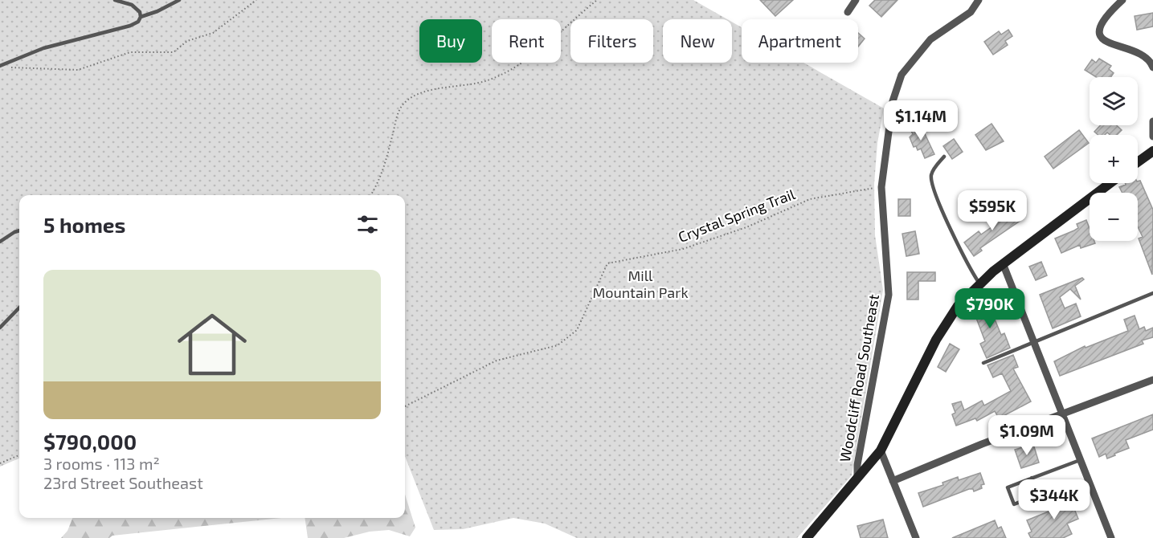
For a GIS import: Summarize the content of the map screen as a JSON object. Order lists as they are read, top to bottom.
{
  "streets": {
    "street": ["Woodcliff Road Southeast"],
    "path": ["Crystal Spring Trail"]
  },
  "crossings": [
    ["Crystal Spring Trail", "Woodcliff Road Southeast"]
  ],
  "parks": ["Mill Mountain Park"],
  "page": {
    "chip": [
      "Buy",
      "Rent",
      "Filters",
      "New",
      "Apartment"
    ],
    "map_buttons": ["+", "−"],
    "price": [
      "$1.14M",
      "$595K",
      "$790K",
      "$1.09M",
      "$344K"
    ],
    "heading": "5 homes",
    "list": [
      {
        "name": "$790,000",
        "note": "3 rooms · 113 m² · 23rd Street Southeast"
      }
    ]
  }
}
